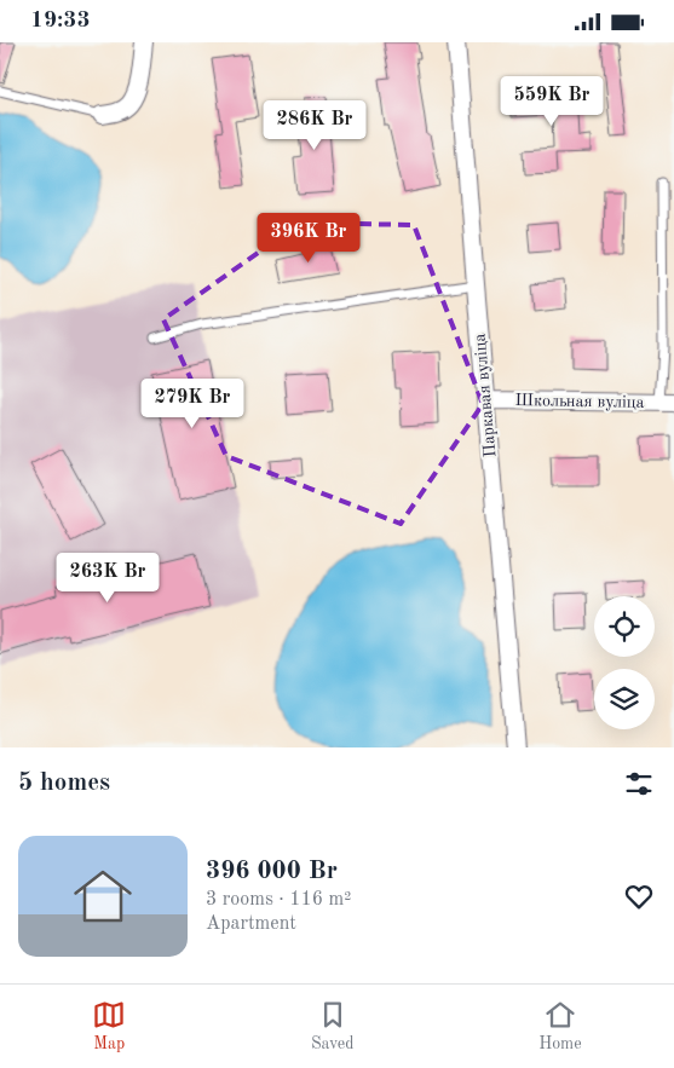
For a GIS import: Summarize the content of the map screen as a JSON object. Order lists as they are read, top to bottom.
{
  "streets": {
    "street": ["Паркавая вуліца", "Школьная вуліца"]
  },
  "crossings": [
    ["Паркавая вуліца", "Школьная вуліца"]
  ],
  "page": {
    "status": "19:33",
    "price": [
      "559K Br",
      "286K Br",
      "396K Br",
      "279K Br",
      "263K Br"
    ],
    "heading": "5 homes",
    "list": [
      {
        "name": "396 000 Br",
        "note": "3 rooms · 116 m² · Apartment"
      }
    ],
    "tabs": ["Map", "Saved", "Home"]
  }
}
